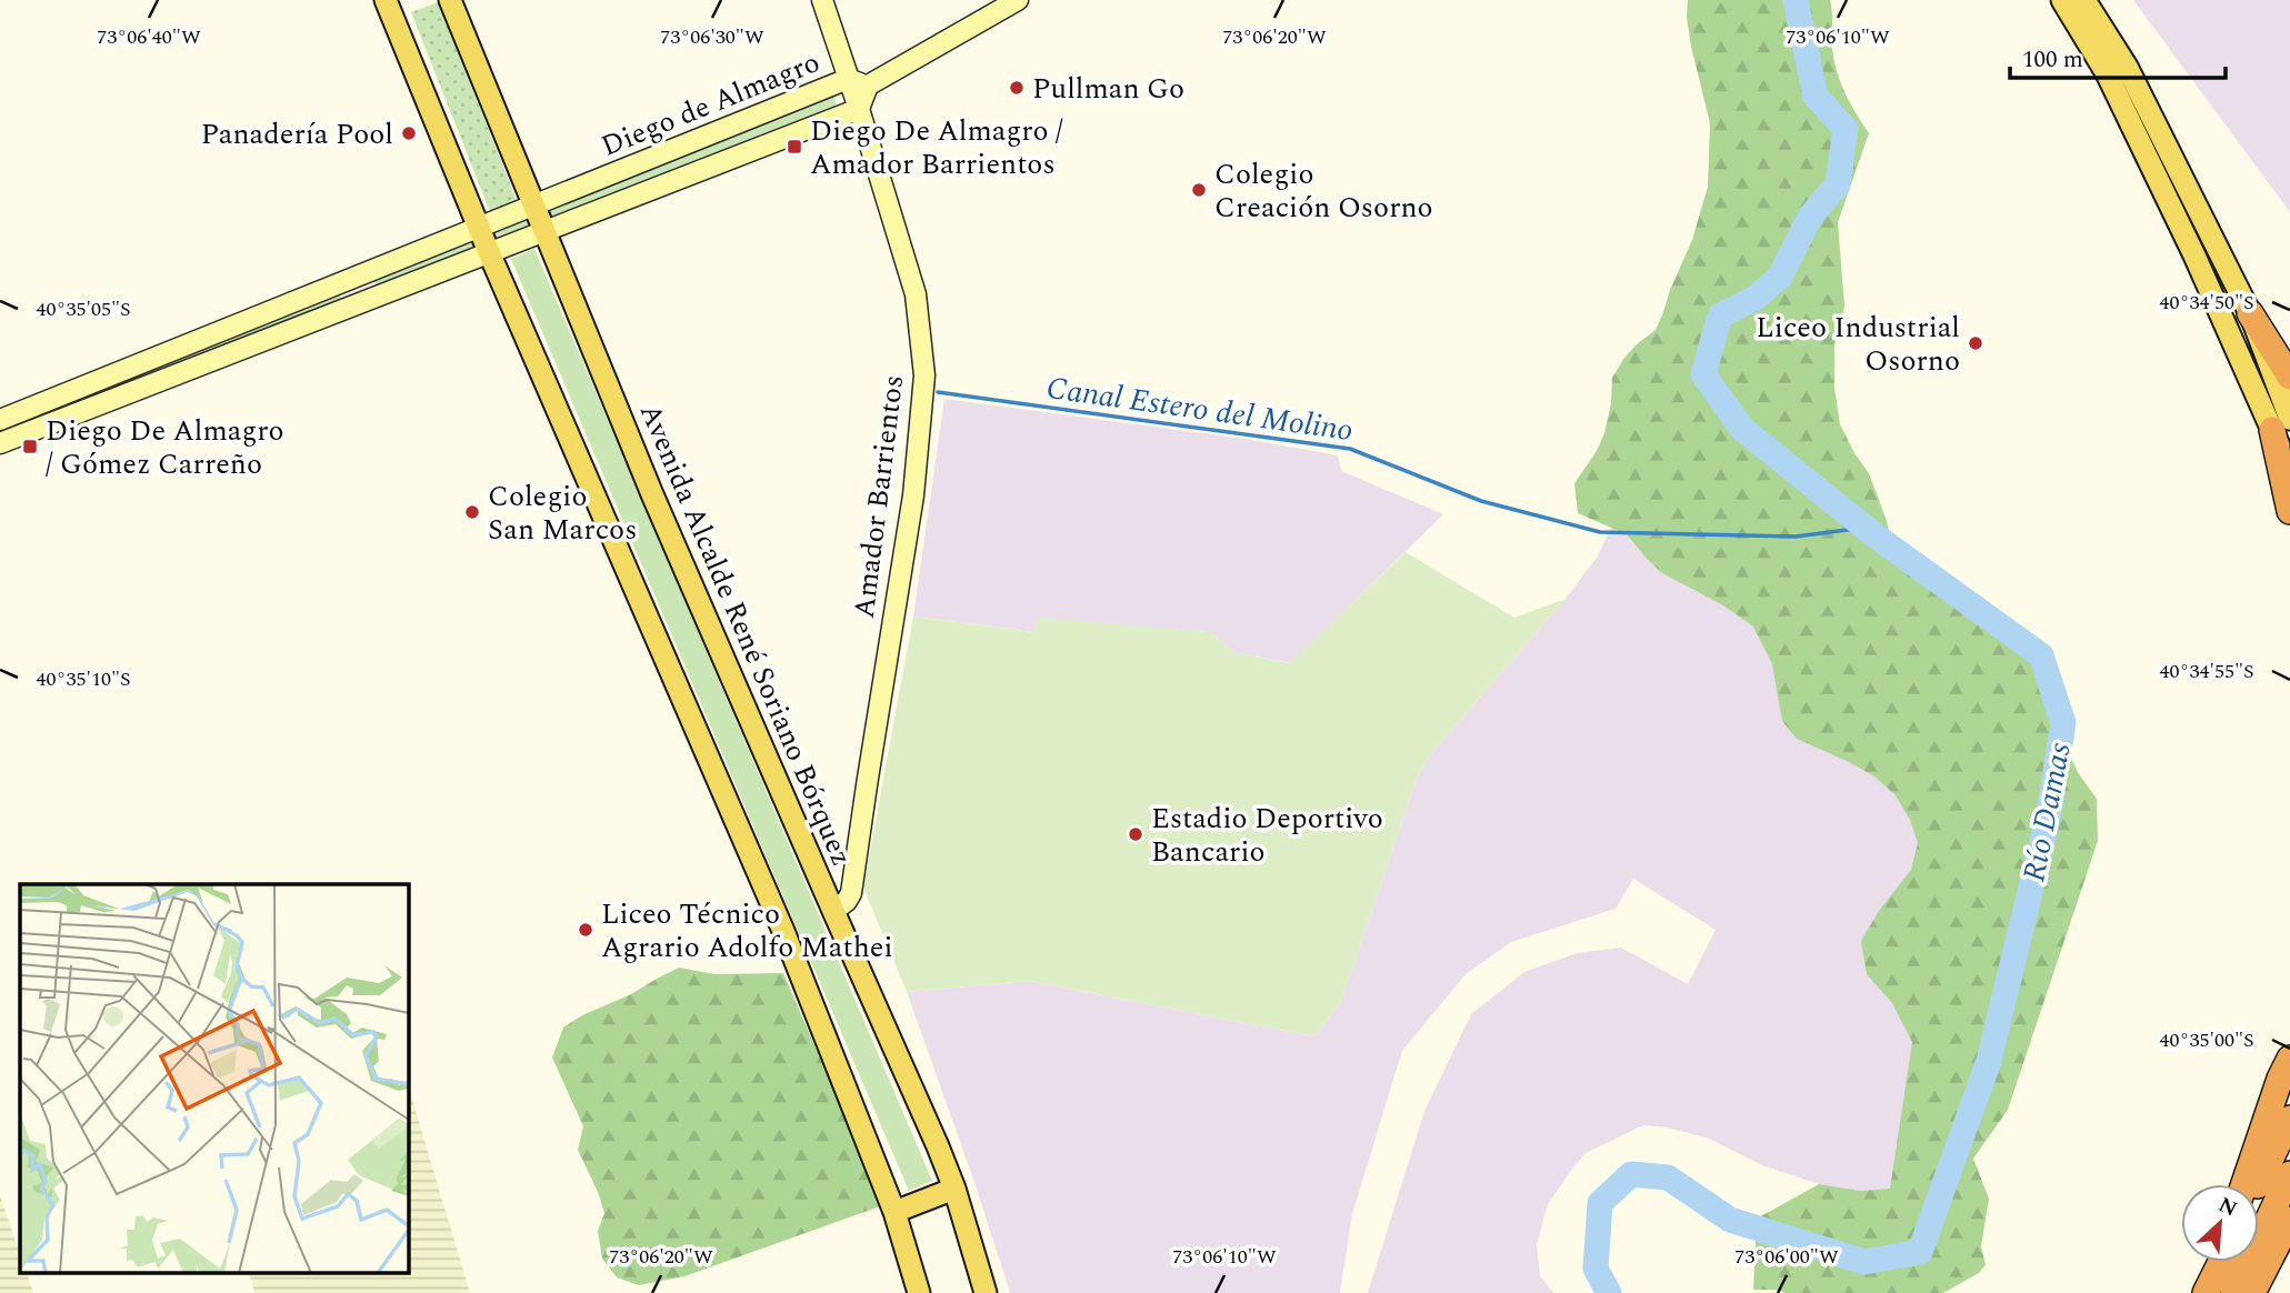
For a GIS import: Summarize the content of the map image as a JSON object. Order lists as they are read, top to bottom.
{
  "streets": {
    "main road": ["Diego de Almagro", "Amador Barrientos", "Avenida Alcalde René Soriano Bórquez"]
  },
  "crossings": [
    ["Diego de Almagro", "Amador Barrientos"],
    ["Diego de Almagro", "Avenida Alcalde René Soriano Bórquez"],
    ["Amador Barrientos", "Avenida Alcalde René Soriano Bórquez"]
  ],
  "water": ["Canal Estero del Molino", "Río Damas"],
  "places": {
    "other": [
      "Pullman Go",
      "Panadería Pool",
      "Colegio Creación Osorno",
      "Liceo Industrial Osorno",
      "Colegio San Marcos",
      "Estadio Deportivo Bancario",
      "Liceo Técnico Agrario Adolfo Mathei"
    ],
    "transit": ["Diego De Almagro / Amador Barrientos", "Diego De Almagro / Gómez Carreño"]
  },
  "scale_bar": "100 m",
  "north": "top right",
  "coordinates": [
    "73°06'40\"W",
    "73°06'30\"W",
    "73°06'20\"W",
    "73°06'10\"W",
    "40°34'50\"S",
    "40°35'05\"S",
    "40°34'55\"S",
    "40°35'10\"S",
    "40°35'00\"S",
    "73°06'00\"W"
  ]
}
